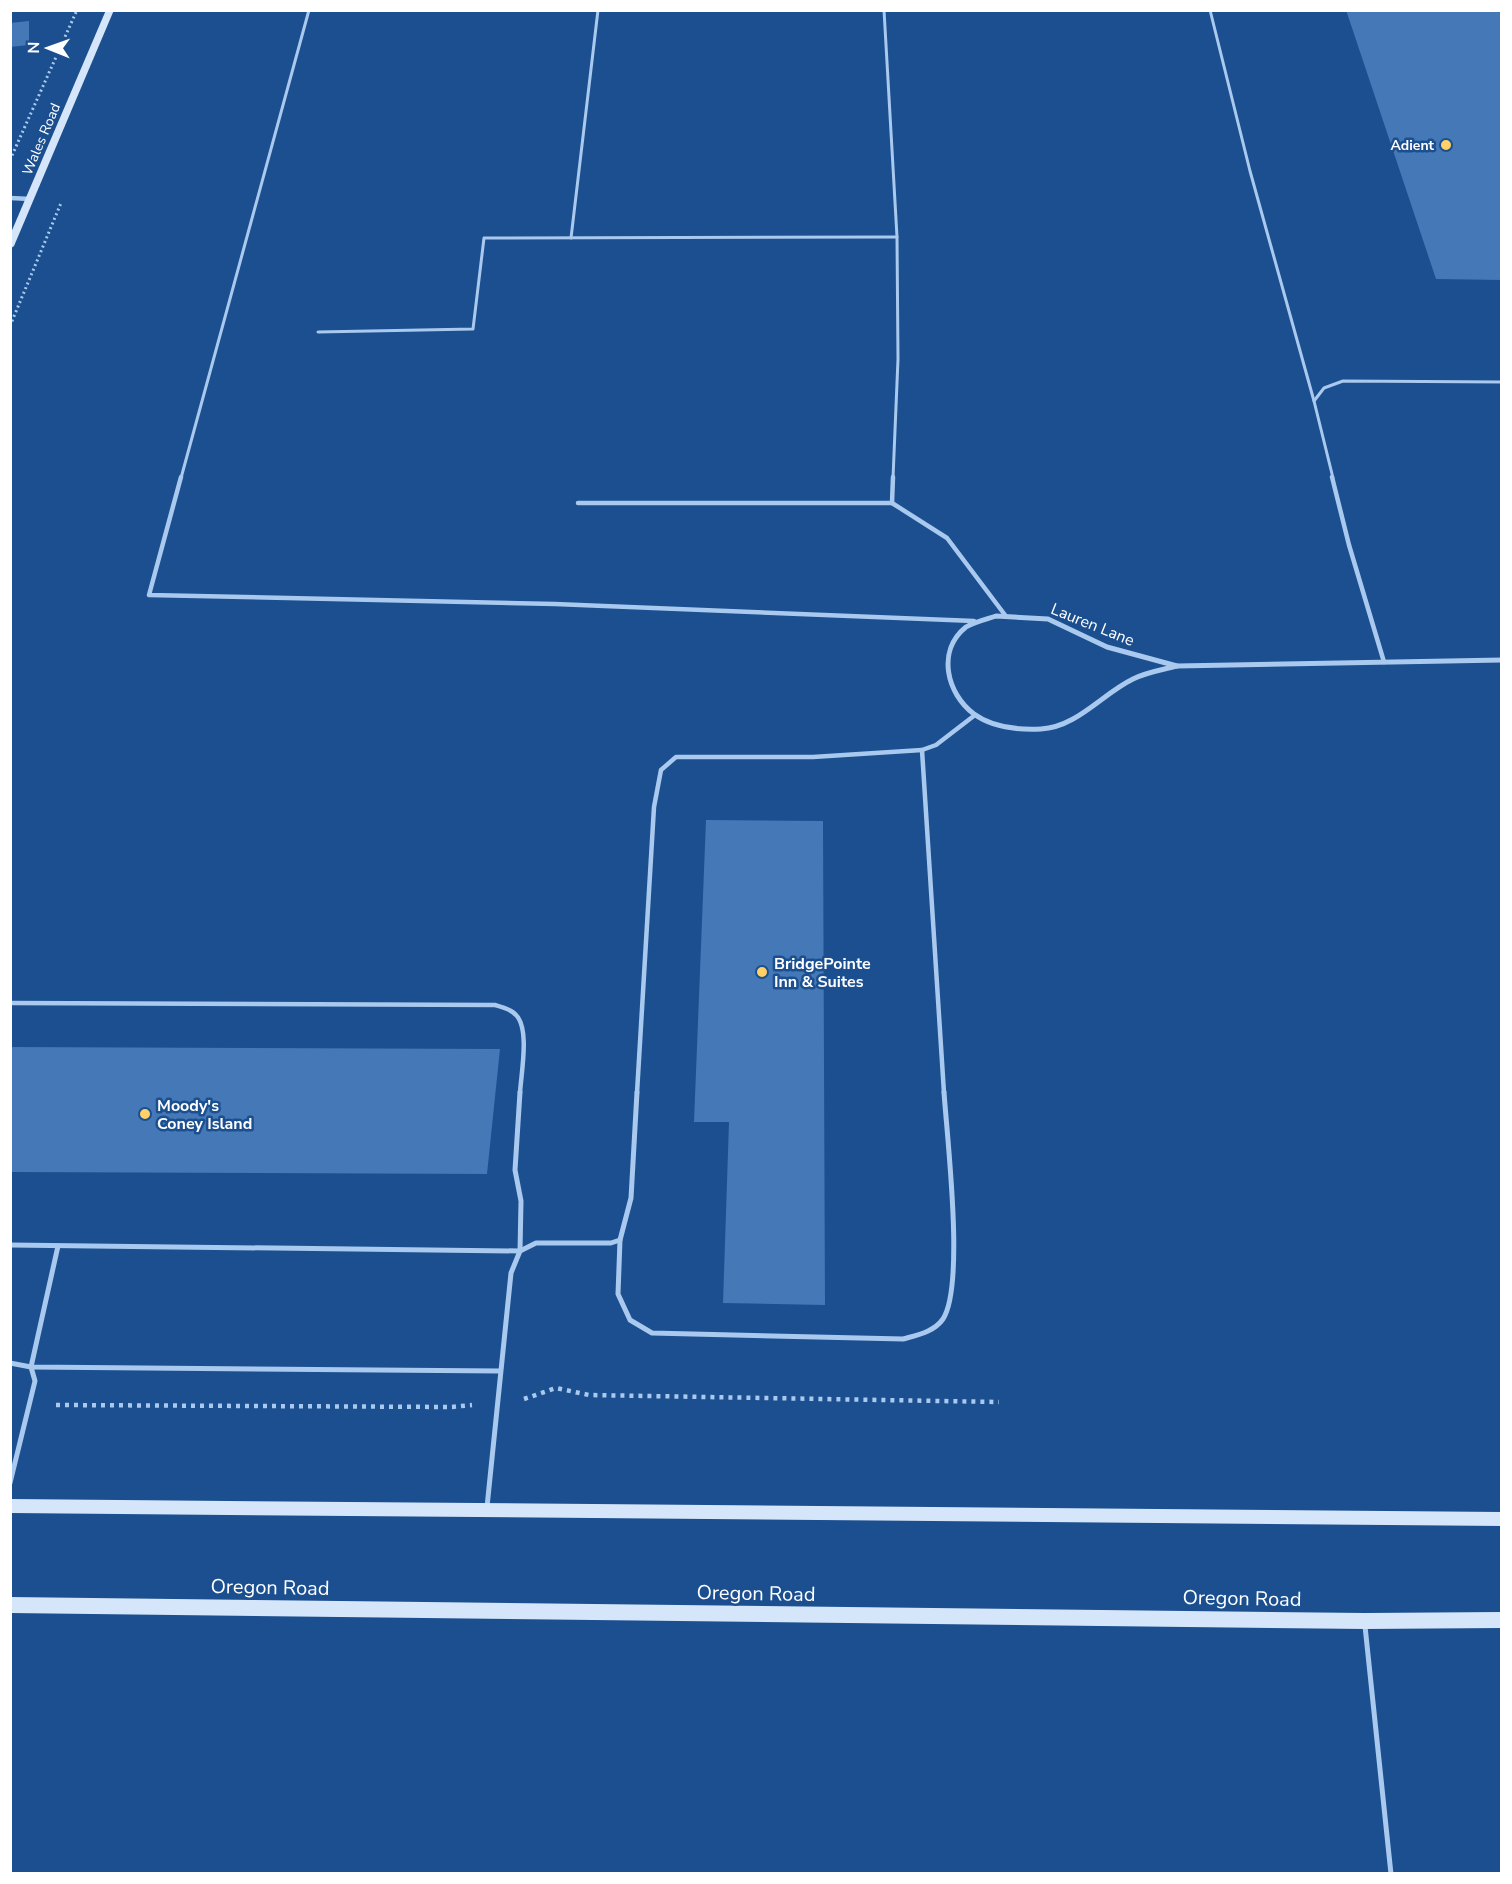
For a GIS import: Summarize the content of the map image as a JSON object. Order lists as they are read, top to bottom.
{
  "streets": {
    "main road": ["Wales Road", "Oregon Road"],
    "street": ["Lauren Lane"]
  },
  "places": ["Adient", "BridgePointe Inn & Suites", "Moody's Coney Island"],
  "north": "left"
}
